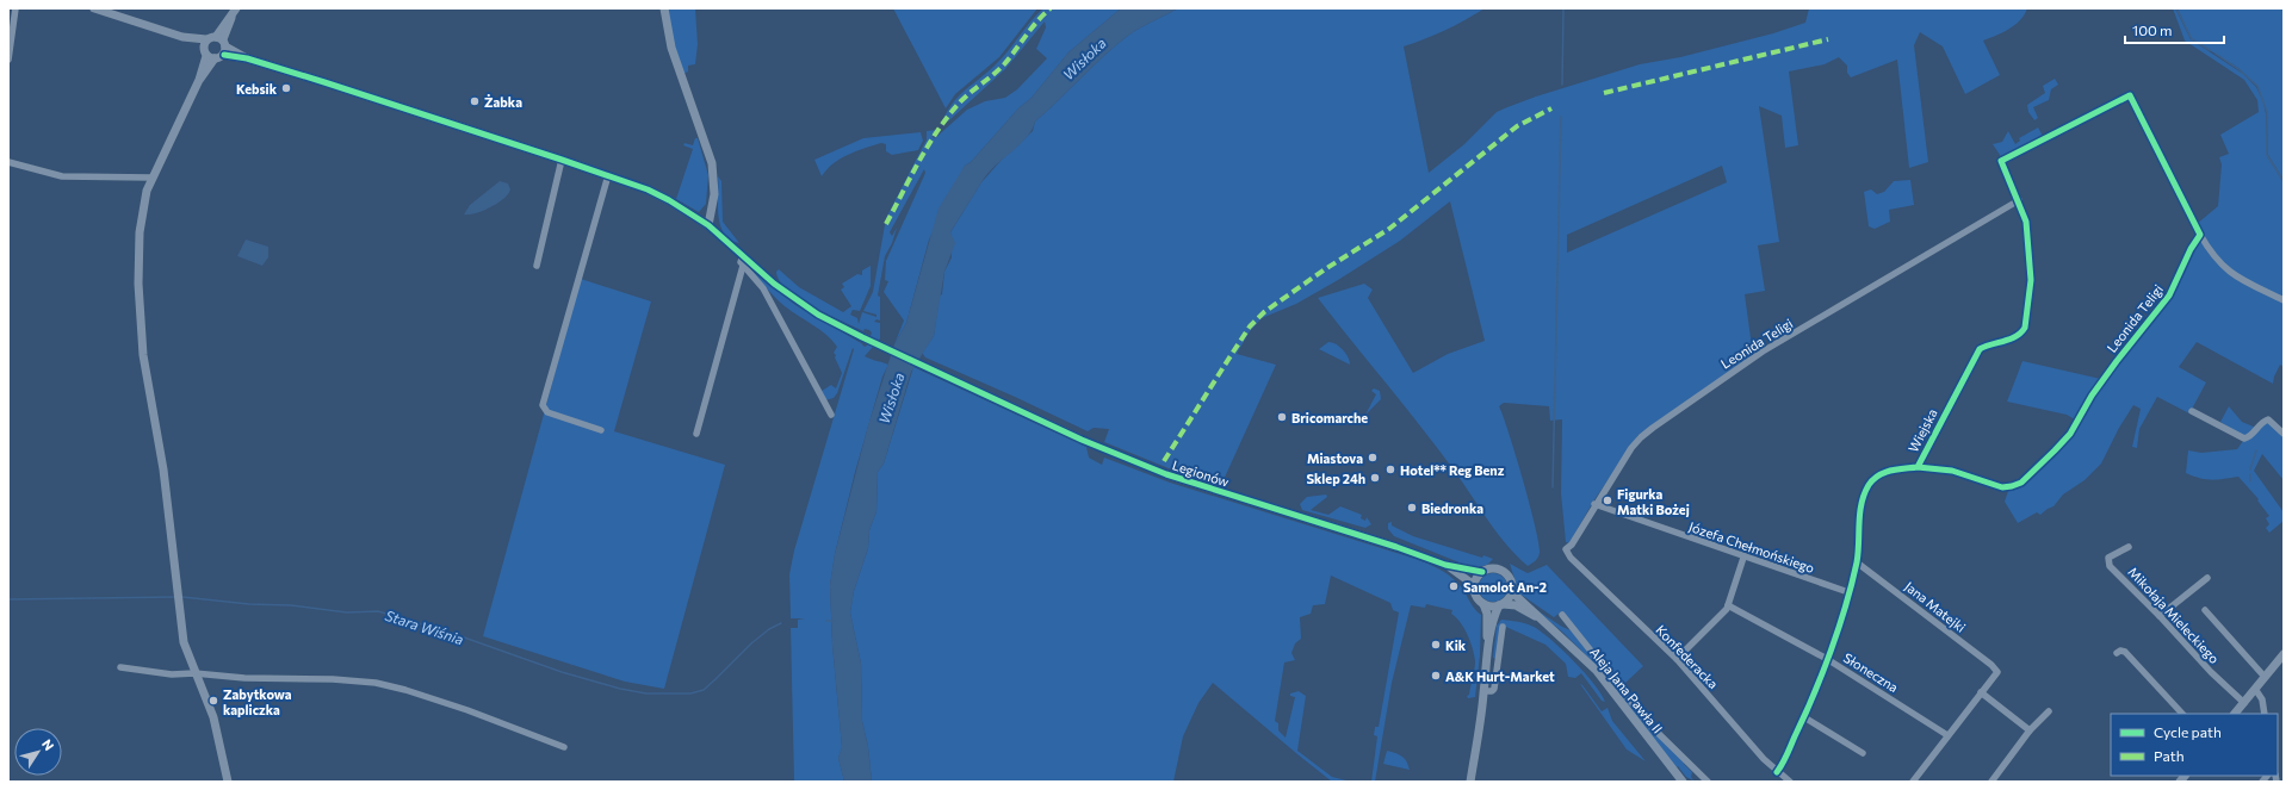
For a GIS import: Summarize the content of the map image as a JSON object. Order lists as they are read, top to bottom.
{
  "streets": {
    "street": [
      "Leonida Teligi",
      "Wiejska",
      "Legionów",
      "Józefa Chełmońskiego",
      "Jana Matejki",
      "Mikołaja Mieleckiego",
      "Konfederacka",
      "Słoneczna",
      "Aleja Jana Pawła II"
    ]
  },
  "crossings": [
    ["Leonida Teligi", "Wiejska"],
    ["Leonida Teligi", "Józefa Chełmońskiego"],
    ["Leonida Teligi", "Konfederacka"],
    ["Wiejska", "Józefa Chełmońskiego"],
    ["Wiejska", "Jana Matejki"],
    ["Wiejska", "Konfederacka"],
    ["Wiejska", "Słoneczna"],
    ["Legionów", "Aleja Jana Pawła II"]
  ],
  "water": ["Wisłoka", "Stara Wiśnia"],
  "places": [
    "Kebsik",
    "Żabka",
    "Bricomarche",
    "Miastova",
    "Hotel** Reg Benz",
    "Sklep 24h",
    "Figurka Matki Bożej",
    "Biedronka",
    "Samolot An-2",
    "Kik",
    "A&K Hurt-Market",
    "Zabytkowa kapliczka"
  ],
  "legend": ["Cycle path", "Path"],
  "scale_bar": "100 m",
  "north": "top right"
}
